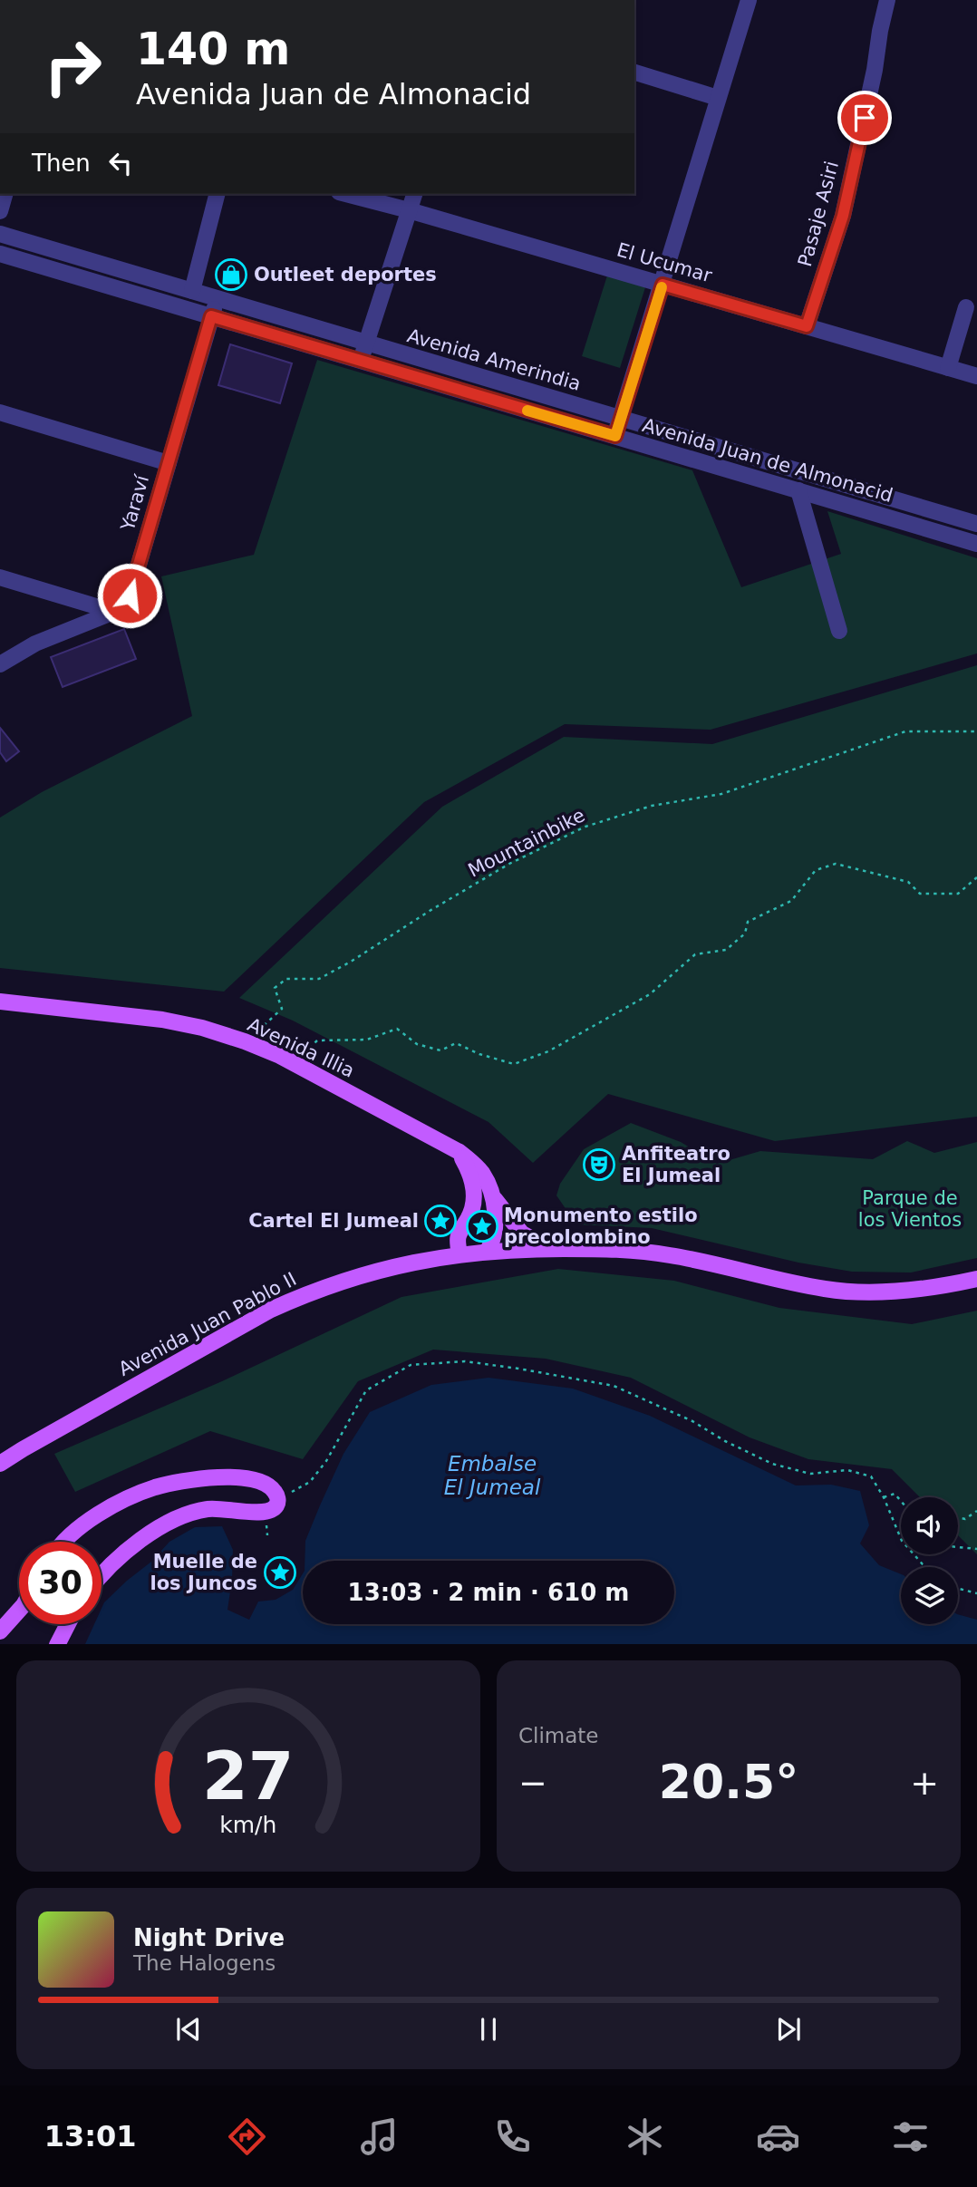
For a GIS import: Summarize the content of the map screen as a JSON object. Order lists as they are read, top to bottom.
{
  "streets": {
    "main road": ["Avenida Illia", "Avenida Juan Pablo II"],
    "street": [
      "Pasaje Asiri",
      "El Ucumar",
      "Avenida Amerindia",
      "Avenida Juan de Almonacid",
      "Yaraví"
    ],
    "path": ["Mountainbike"]
  },
  "crossings": [
    ["Pasaje Asiri", "El Ucumar"],
    ["Avenida Amerindia", "Yaraví"],
    ["Avenida Juan de Almonacid", "Yaraví"],
    ["Avenida Illia", "Avenida Juan Pablo II"]
  ],
  "water": ["Embalse El Jumeal"],
  "parks": ["Parque de los Vientos"],
  "places": {
    "shop": ["Outleet deportes"],
    "theatre": ["Anfiteatro El Jumeal"],
    "place": ["Cartel El Jumeal", "Monumento estilo precolombino", "Muelle de los Juncos"]
  },
  "page": {
    "turn": ["140 m", "Avenida Juan de Almonacid"],
    "then": "Then",
    "limit": "30",
    "trip": "13:03 · 2 min · 610 m",
    "tile": "Climate",
    "heat": ["−", "20.5°", "+"],
    "song": ["Night Drive", "The Halogens"],
    "tabs": "13:01",
    "gauge": ["27", "km/h"]
  }
}
